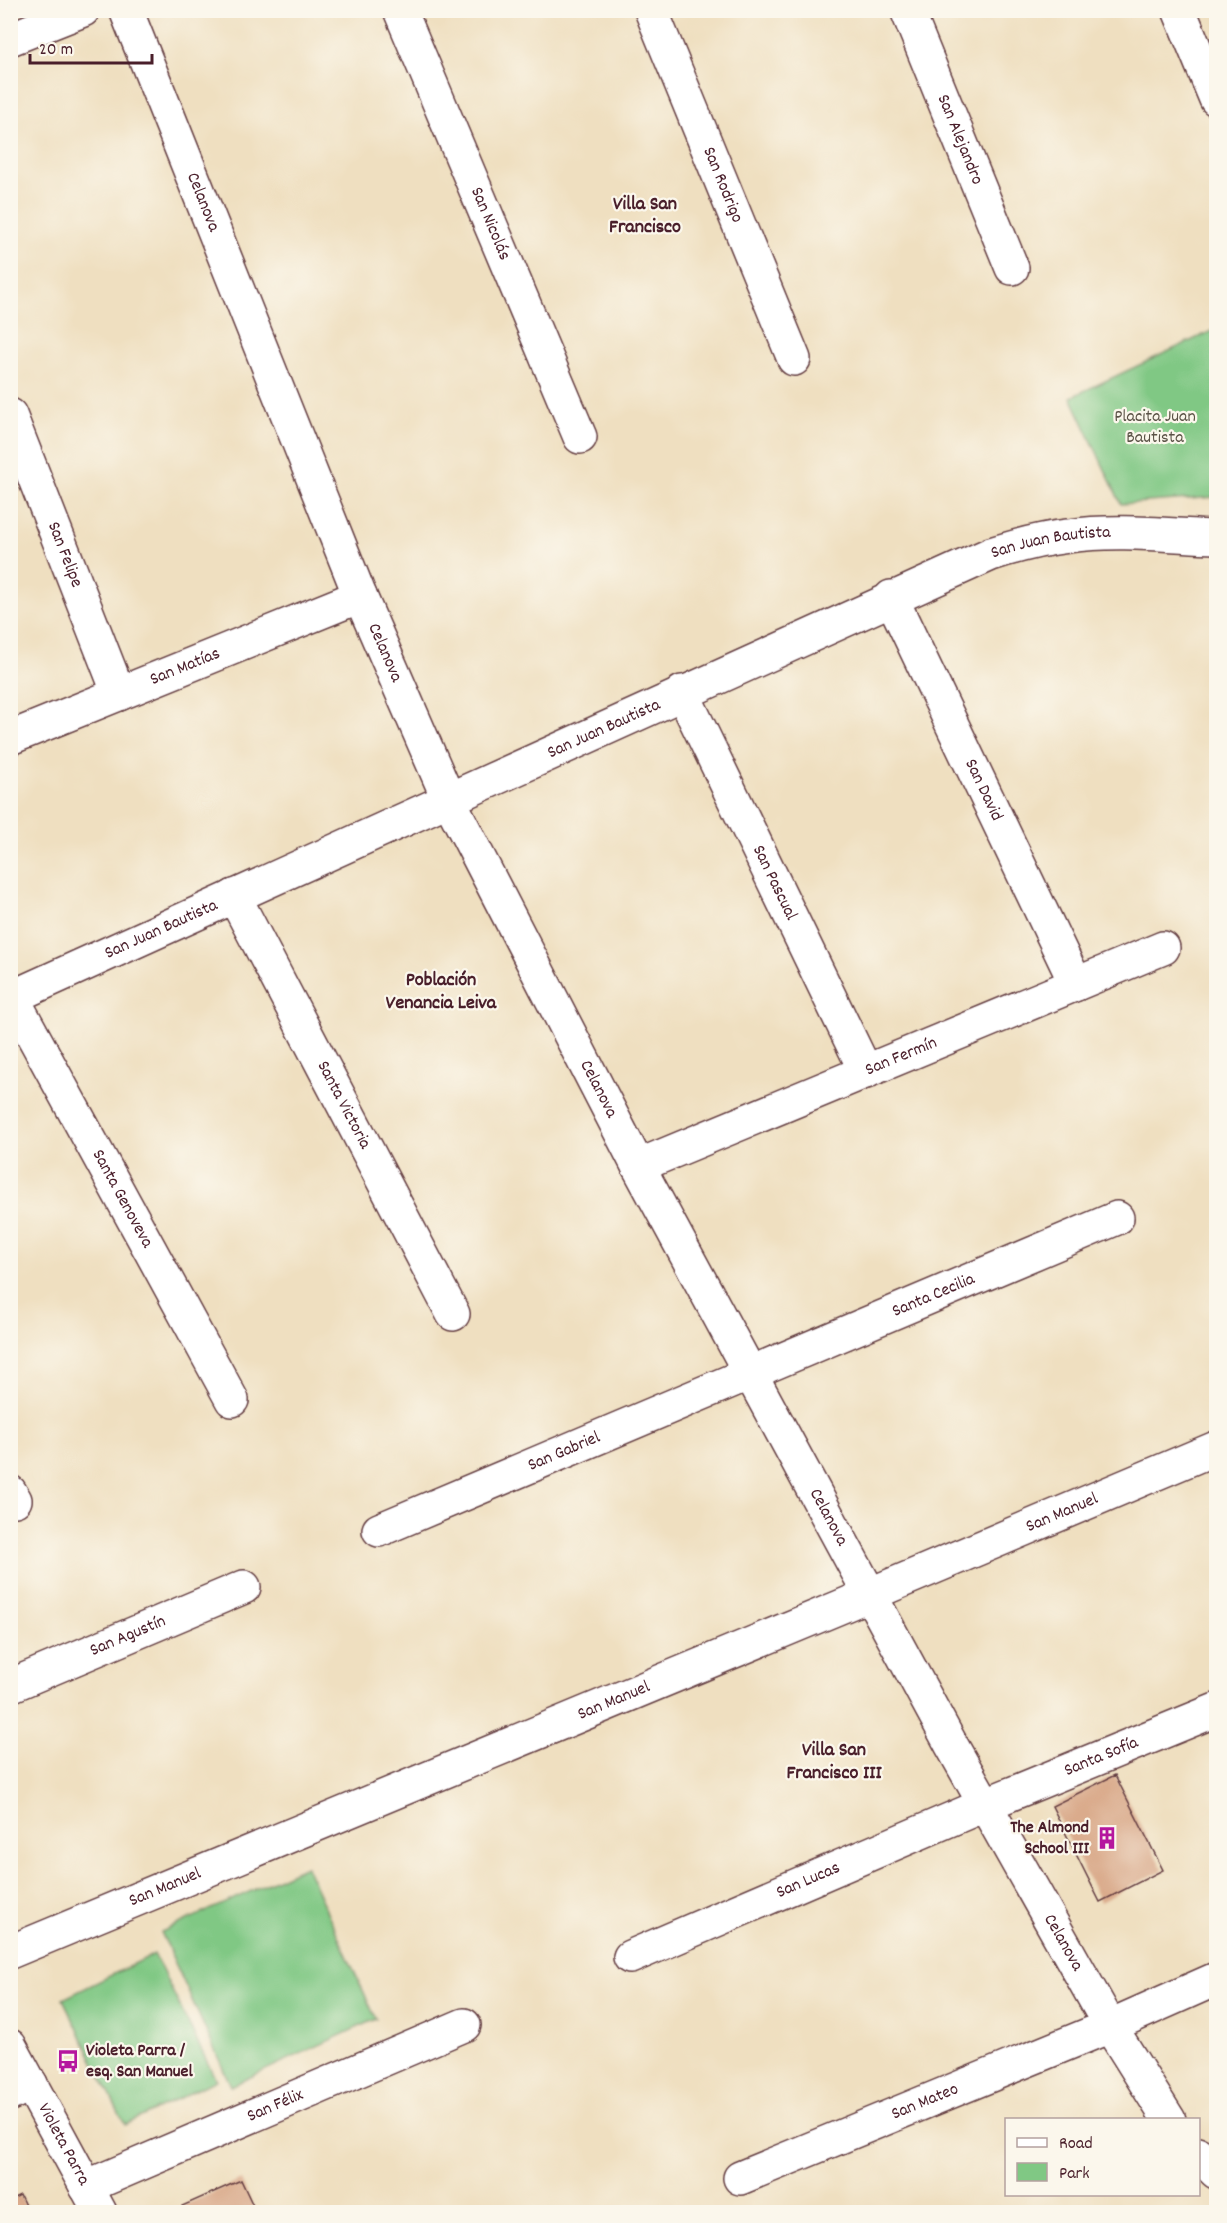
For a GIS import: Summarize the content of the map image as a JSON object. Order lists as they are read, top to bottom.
{
  "streets": {
    "street": [
      "San Alejandro",
      "San Rodrigo",
      "Celanova",
      "San Nicolás",
      "San Juan Bautista",
      "San Felipe",
      "San Matías",
      "San David",
      "San Pascual",
      "San Fermín",
      "Santa Victoria",
      "Santa Genoveva",
      "Santa Cecilia",
      "San Gabriel",
      "San Manuel",
      "San Agustín",
      "Santa Sofía",
      "San Lucas",
      "San Mateo",
      "San Félix",
      "Violeta Parra"
    ]
  },
  "crossings": [
    ["Celanova", "San Juan Bautista"],
    ["Celanova", "San Matías"],
    ["Celanova", "San Fermín"],
    ["Celanova", "Santa Cecilia"],
    ["Celanova", "San Gabriel"],
    ["Celanova", "San Manuel"],
    ["Celanova", "Santa Sofía"],
    ["Celanova", "San Lucas"],
    ["Celanova", "San Mateo"],
    ["San Juan Bautista", "San David"],
    ["San Juan Bautista", "San Pascual"],
    ["San Juan Bautista", "Santa Victoria"],
    ["San Juan Bautista", "Santa Genoveva"],
    ["San Felipe", "San Matías"],
    ["San David", "San Fermín"],
    ["San Pascual", "San Fermín"],
    ["Santa Cecilia", "San Gabriel"],
    ["Santa Sofía", "San Lucas"],
    ["San Félix", "Violeta Parra"]
  ],
  "districts": ["Villa San Francisco", "Población Venancia Leiva", "Villa San Francisco III"],
  "parks": ["Placita Juan Bautista"],
  "places": {
    "building": ["The Almond School III"],
    "bus stop": ["Violeta Parra / esq. San Manuel"]
  },
  "legend": ["Road", "Park"],
  "scale_bar": "20 m"
}
